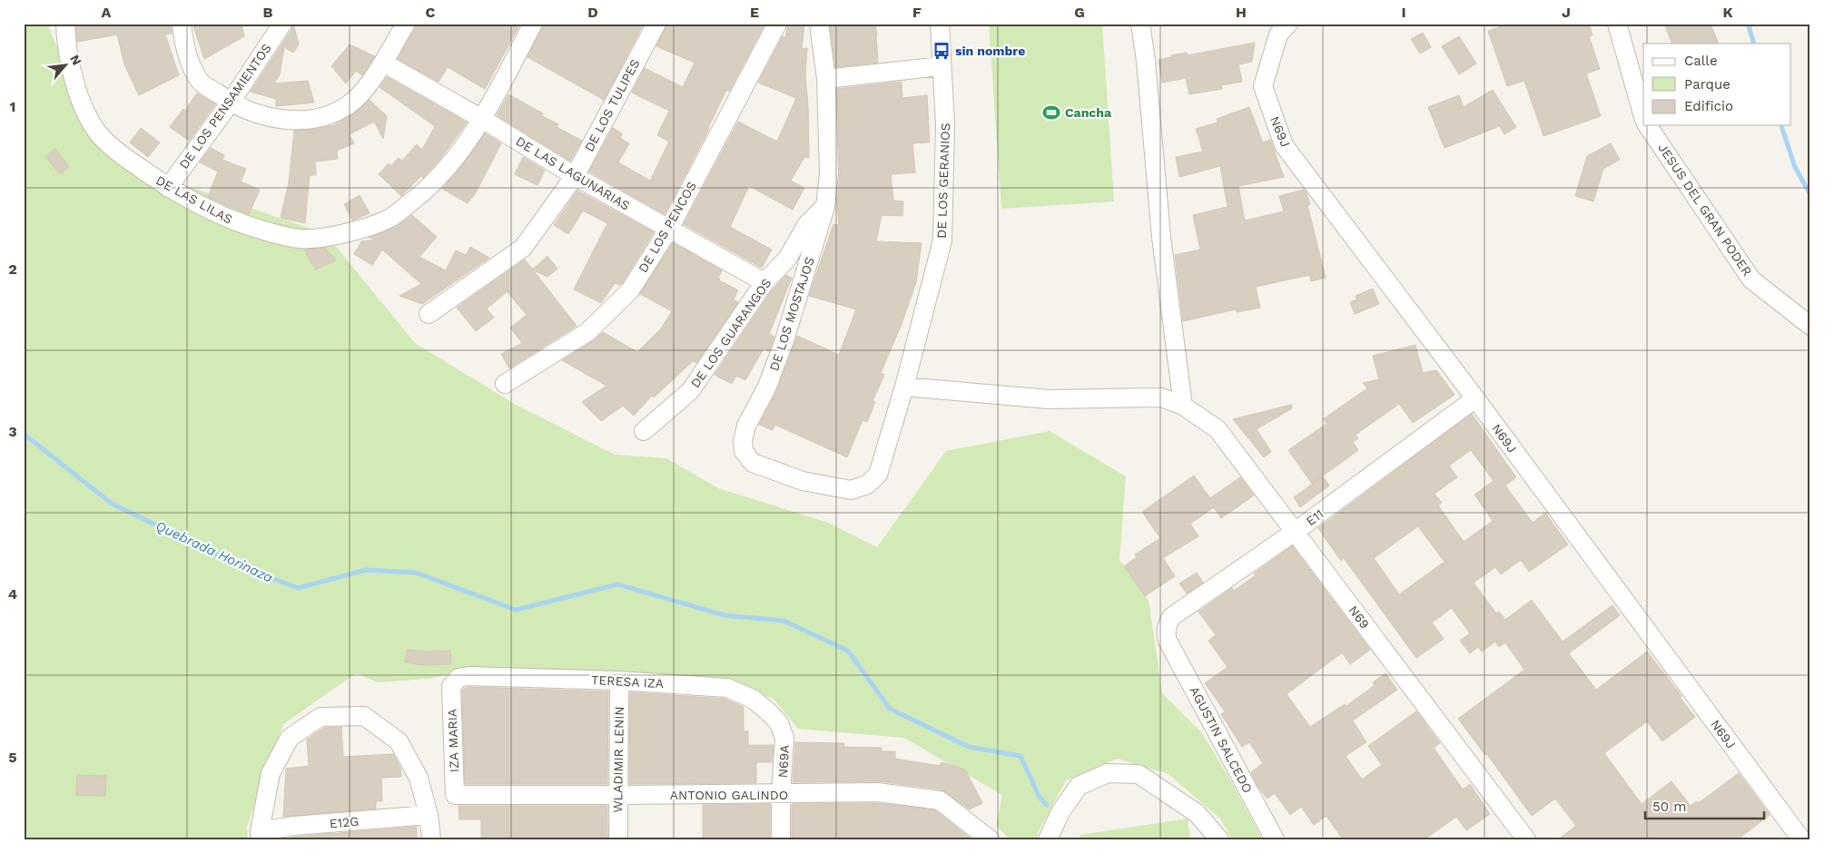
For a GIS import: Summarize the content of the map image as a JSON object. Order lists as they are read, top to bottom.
{
  "streets": {
    "street": [
      "DE LOS TULIPES",
      "DE LOS PENSAMIENTOS",
      "N69J",
      "DE LAS LAGUNARIAS",
      "DE LOS GERANIOS",
      "DE LAS LILAS",
      "JESUS DEL GRAN PODER",
      "DE LOS PENCOS",
      "DE LOS MOSTAJOS",
      "DE LOS GUARANGOS",
      "E11",
      "N69",
      "TERESA IZA",
      "AGUSTIN SALCEDO",
      "IZA MARIA",
      "WLADIMIR LENIN",
      "N69A",
      "ANTONIO GALINDO",
      "E12G"
    ]
  },
  "crossings": [
    ["DE LOS TULIPES", "DE LAS LAGUNARIAS"],
    ["DE LOS PENSAMIENTOS", "DE LAS LILAS"],
    ["N69J", "E11"],
    ["DE LAS LAGUNARIAS", "DE LAS LILAS"],
    ["DE LAS LAGUNARIAS", "DE LOS PENCOS"],
    ["DE LAS LAGUNARIAS", "DE LOS GUARANGOS"],
    ["DE LOS GERANIOS", "DE LOS MOSTAJOS"],
    ["DE LOS MOSTAJOS", "DE LOS GUARANGOS"],
    ["E11", "N69"],
    ["E11", "AGUSTIN SALCEDO"],
    ["TERESA IZA", "IZA MARIA"],
    ["TERESA IZA", "WLADIMIR LENIN"],
    ["TERESA IZA", "N69A"],
    ["IZA MARIA", "ANTONIO GALINDO"],
    ["WLADIMIR LENIN", "ANTONIO GALINDO"],
    ["N69A", "ANTONIO GALINDO"]
  ],
  "water": ["Quebrada Horinaza"],
  "places": {
    "bus stop": ["sin nombre"],
    "sports": ["Cancha"]
  },
  "legend": ["Calle", "Parque", "Edificio"],
  "scale_bar": "50 m",
  "north": "top right",
  "grid": {
    "columns": [
      "A",
      "B",
      "C",
      "D",
      "E",
      "F",
      "G",
      "H",
      "I",
      "J",
      "K"
    ],
    "rows": [
      "1",
      "2",
      "3",
      "4",
      "5"
    ]
  }
}
